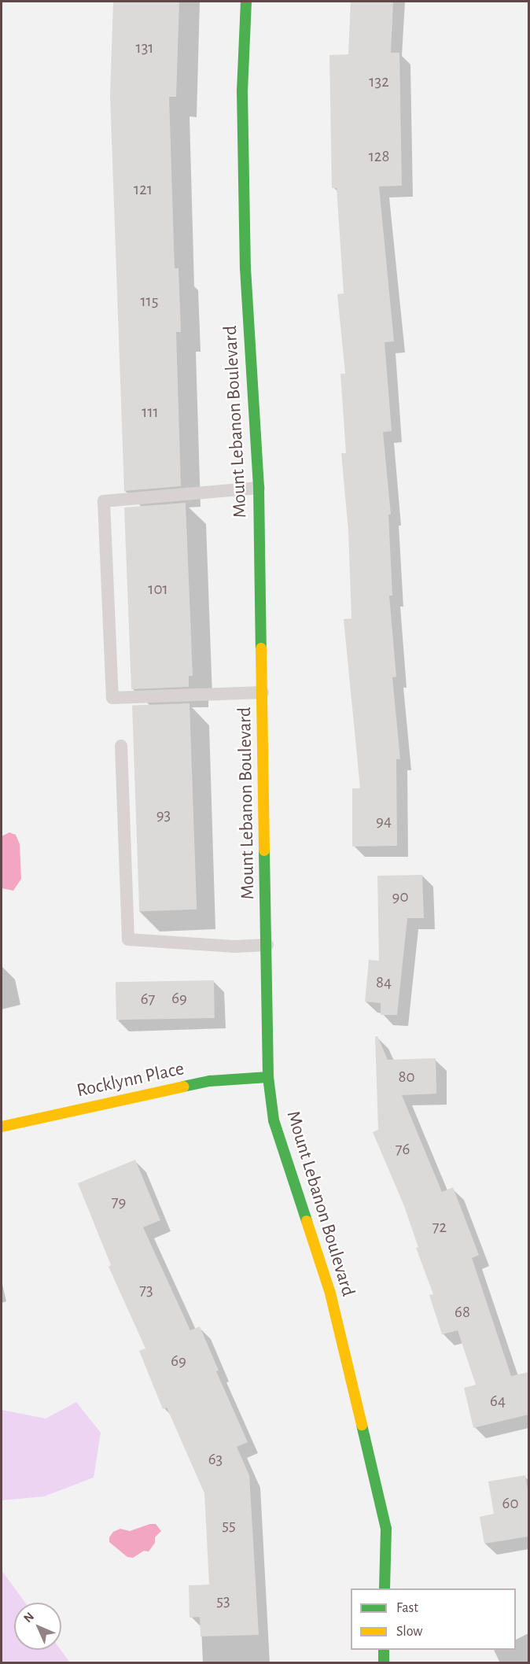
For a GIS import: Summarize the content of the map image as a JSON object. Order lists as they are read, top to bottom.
{
  "streets": {
    "street": ["Mount Lebanon Boulevard", "Rocklynn Place"]
  },
  "crossings": [
    ["Mount Lebanon Boulevard", "Rocklynn Place"]
  ],
  "house_numbers": [
    "131",
    "132",
    "128",
    "121",
    "115",
    "111",
    "101",
    "93",
    "94",
    "90",
    "84",
    "69",
    "67",
    "80",
    "76",
    "79",
    "72",
    "73",
    "68",
    "69",
    "64",
    "63",
    "60",
    "55",
    "53"
  ],
  "legend": ["Fast", "Slow"],
  "north": "top left"
}
